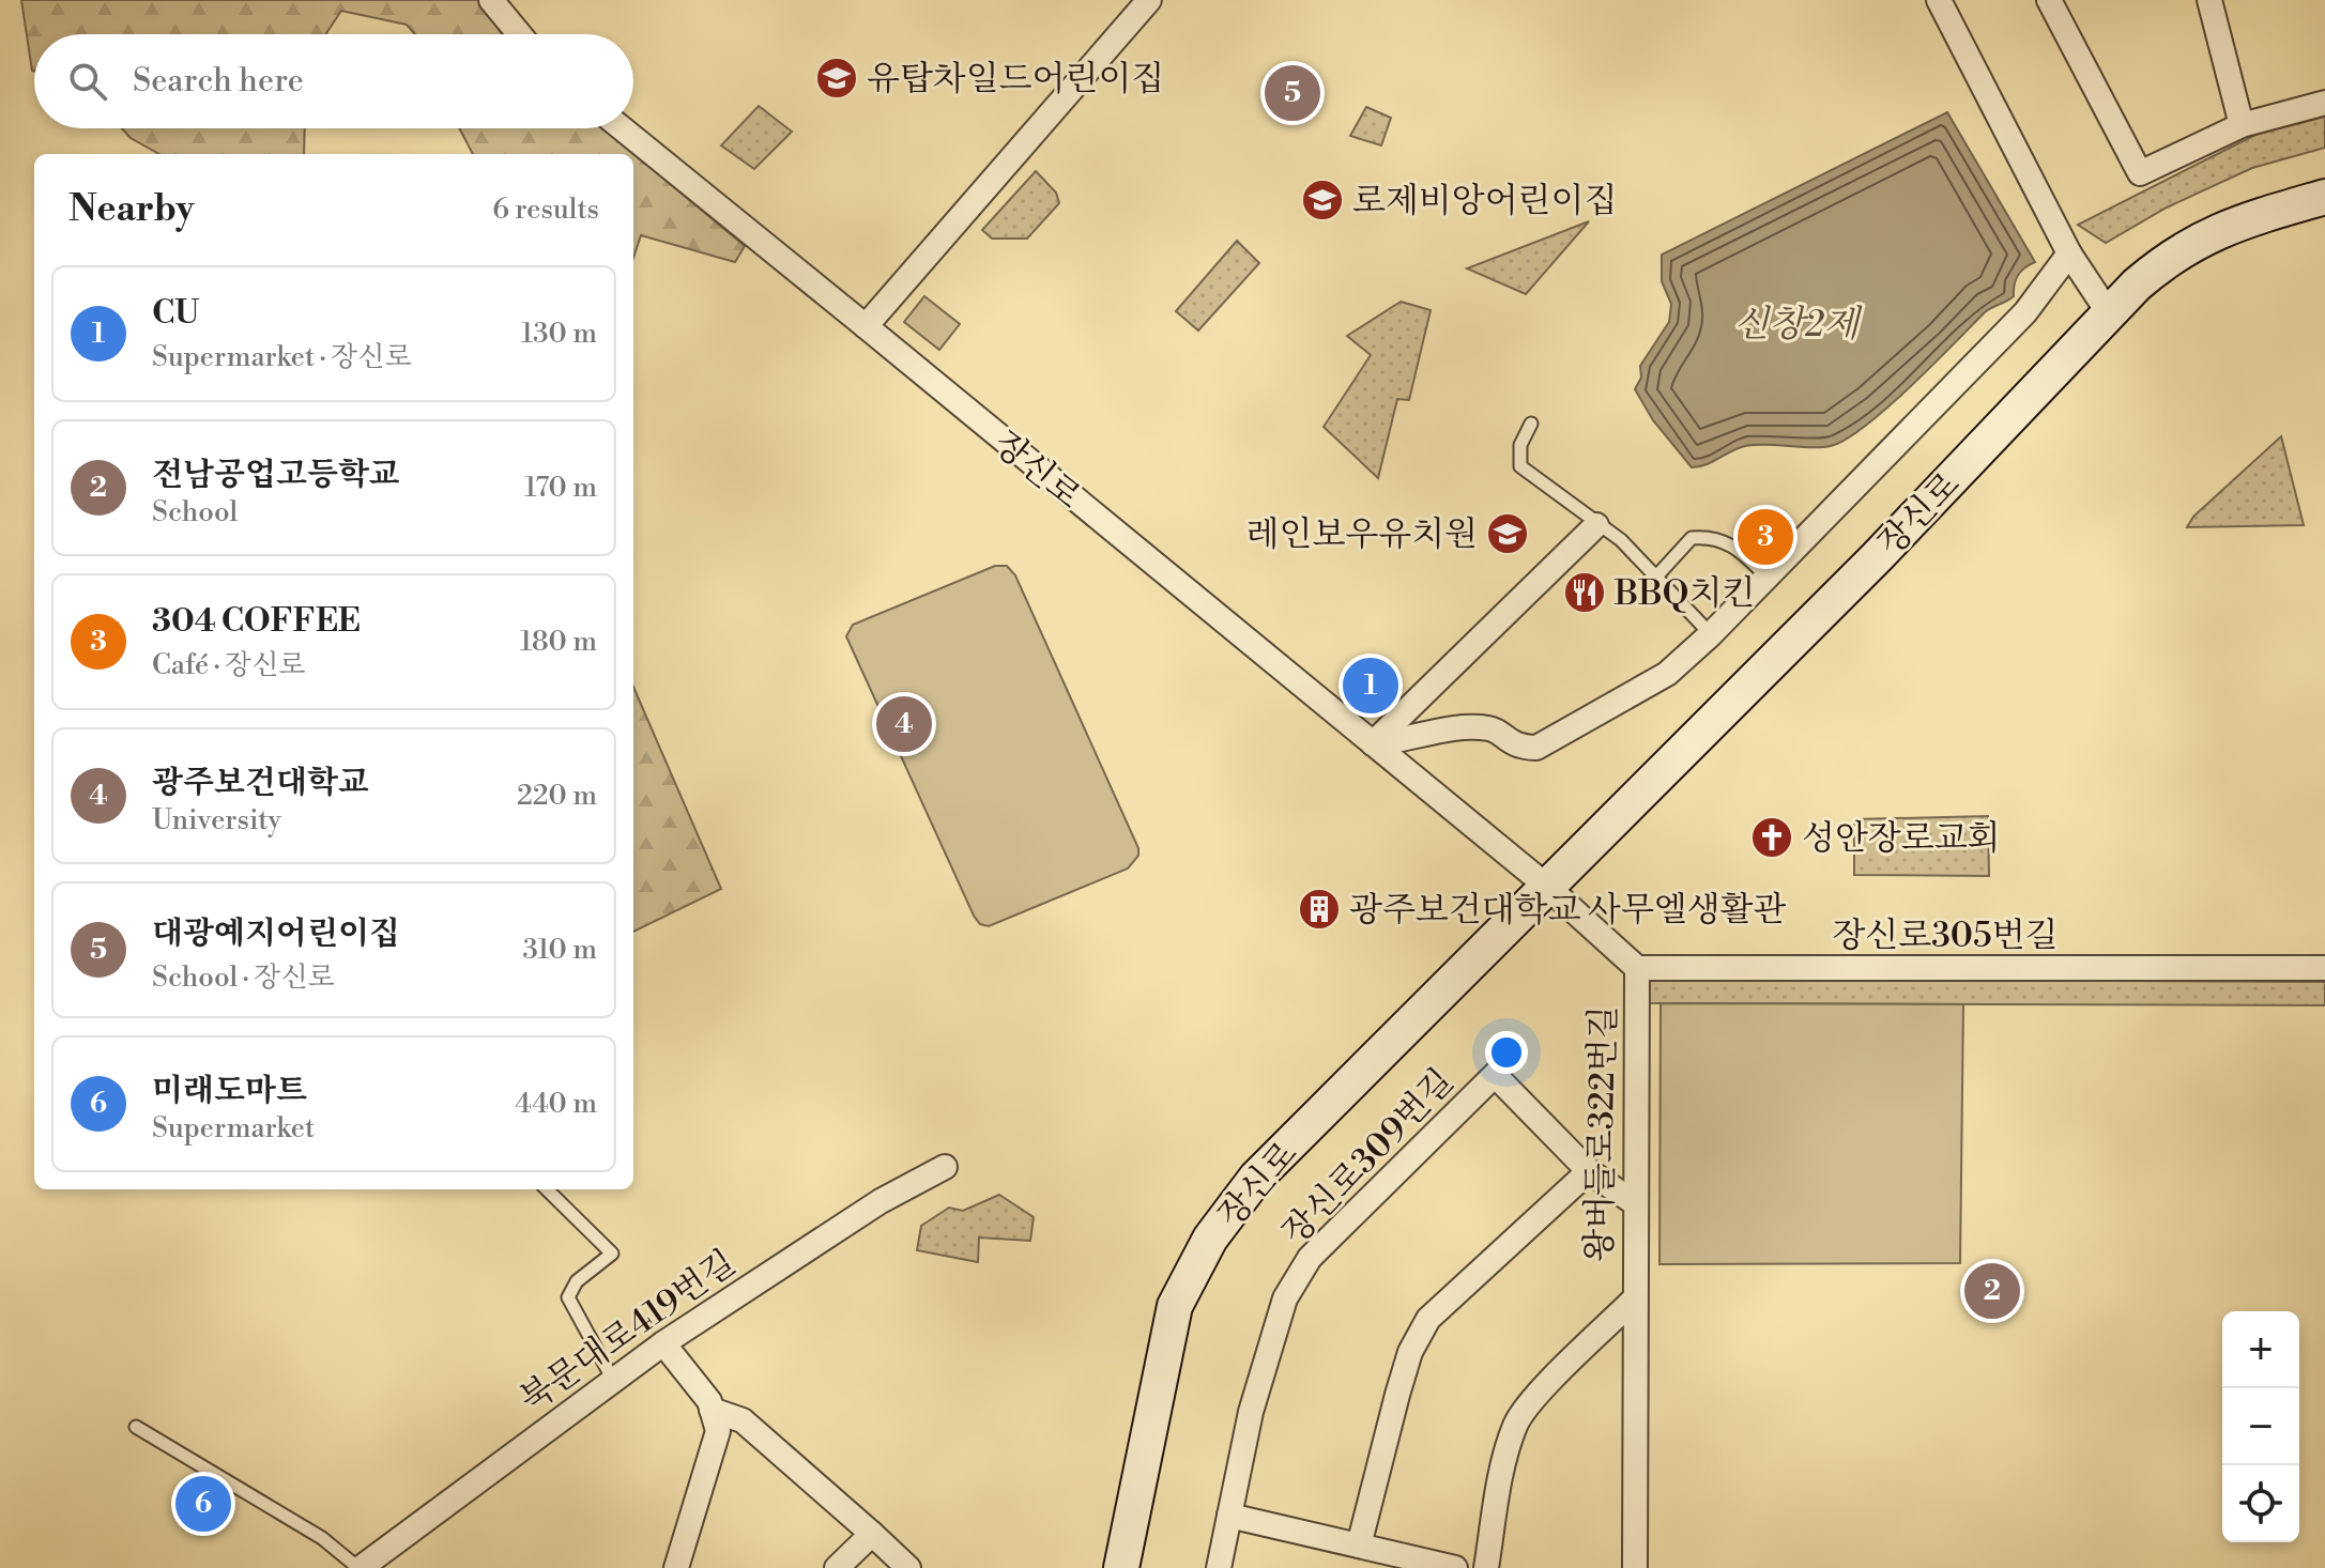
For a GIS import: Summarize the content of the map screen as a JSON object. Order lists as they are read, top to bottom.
{
  "streets": {
    "main road": ["장신로"],
    "street": [
      "장신로305번길",
      "왕버들로322번길",
      "장신로309번길",
      "북문대로419번길"
    ]
  },
  "crossings": [
    ["장신로305번길", "왕버들로322번길"],
    ["왕버들로322번길", "장신로309번길"]
  ],
  "water": ["신창2제"],
  "places": {
    "school or university": ["유탑차일드어린이집", "로제비앙어린이집", "레인보우유치원"],
    "restaurant": ["BBQ치킨"],
    "church": ["성안장로교회"],
    "building": ["광주보건대학교 사무엘생활관"]
  },
  "page": {
    "search": "Search here",
    "pins": [
      "5",
      "3",
      "1",
      "4",
      "2",
      "6"
    ],
    "heading": ["Nearby", "6 results"],
    "list": [
      {
        "mark": "1",
        "name": "CU",
        "note": "Supermarket · 장신로",
        "value": "130 m"
      },
      {
        "mark": "2",
        "name": "전남공업고등학교",
        "note": "School",
        "value": "170 m"
      },
      {
        "mark": "3",
        "name": "304 COFFEE",
        "note": "Café · 장신로",
        "value": "180 m"
      },
      {
        "mark": "4",
        "name": "광주보건대학교",
        "note": "University",
        "value": "220 m"
      },
      {
        "mark": "5",
        "name": "대광예지어린이집",
        "note": "School · 장신로",
        "value": "310 m"
      },
      {
        "mark": "6",
        "name": "미래도마트",
        "note": "Supermarket",
        "value": "440 m"
      }
    ],
    "map_buttons": ["+", "−"]
  }
}
